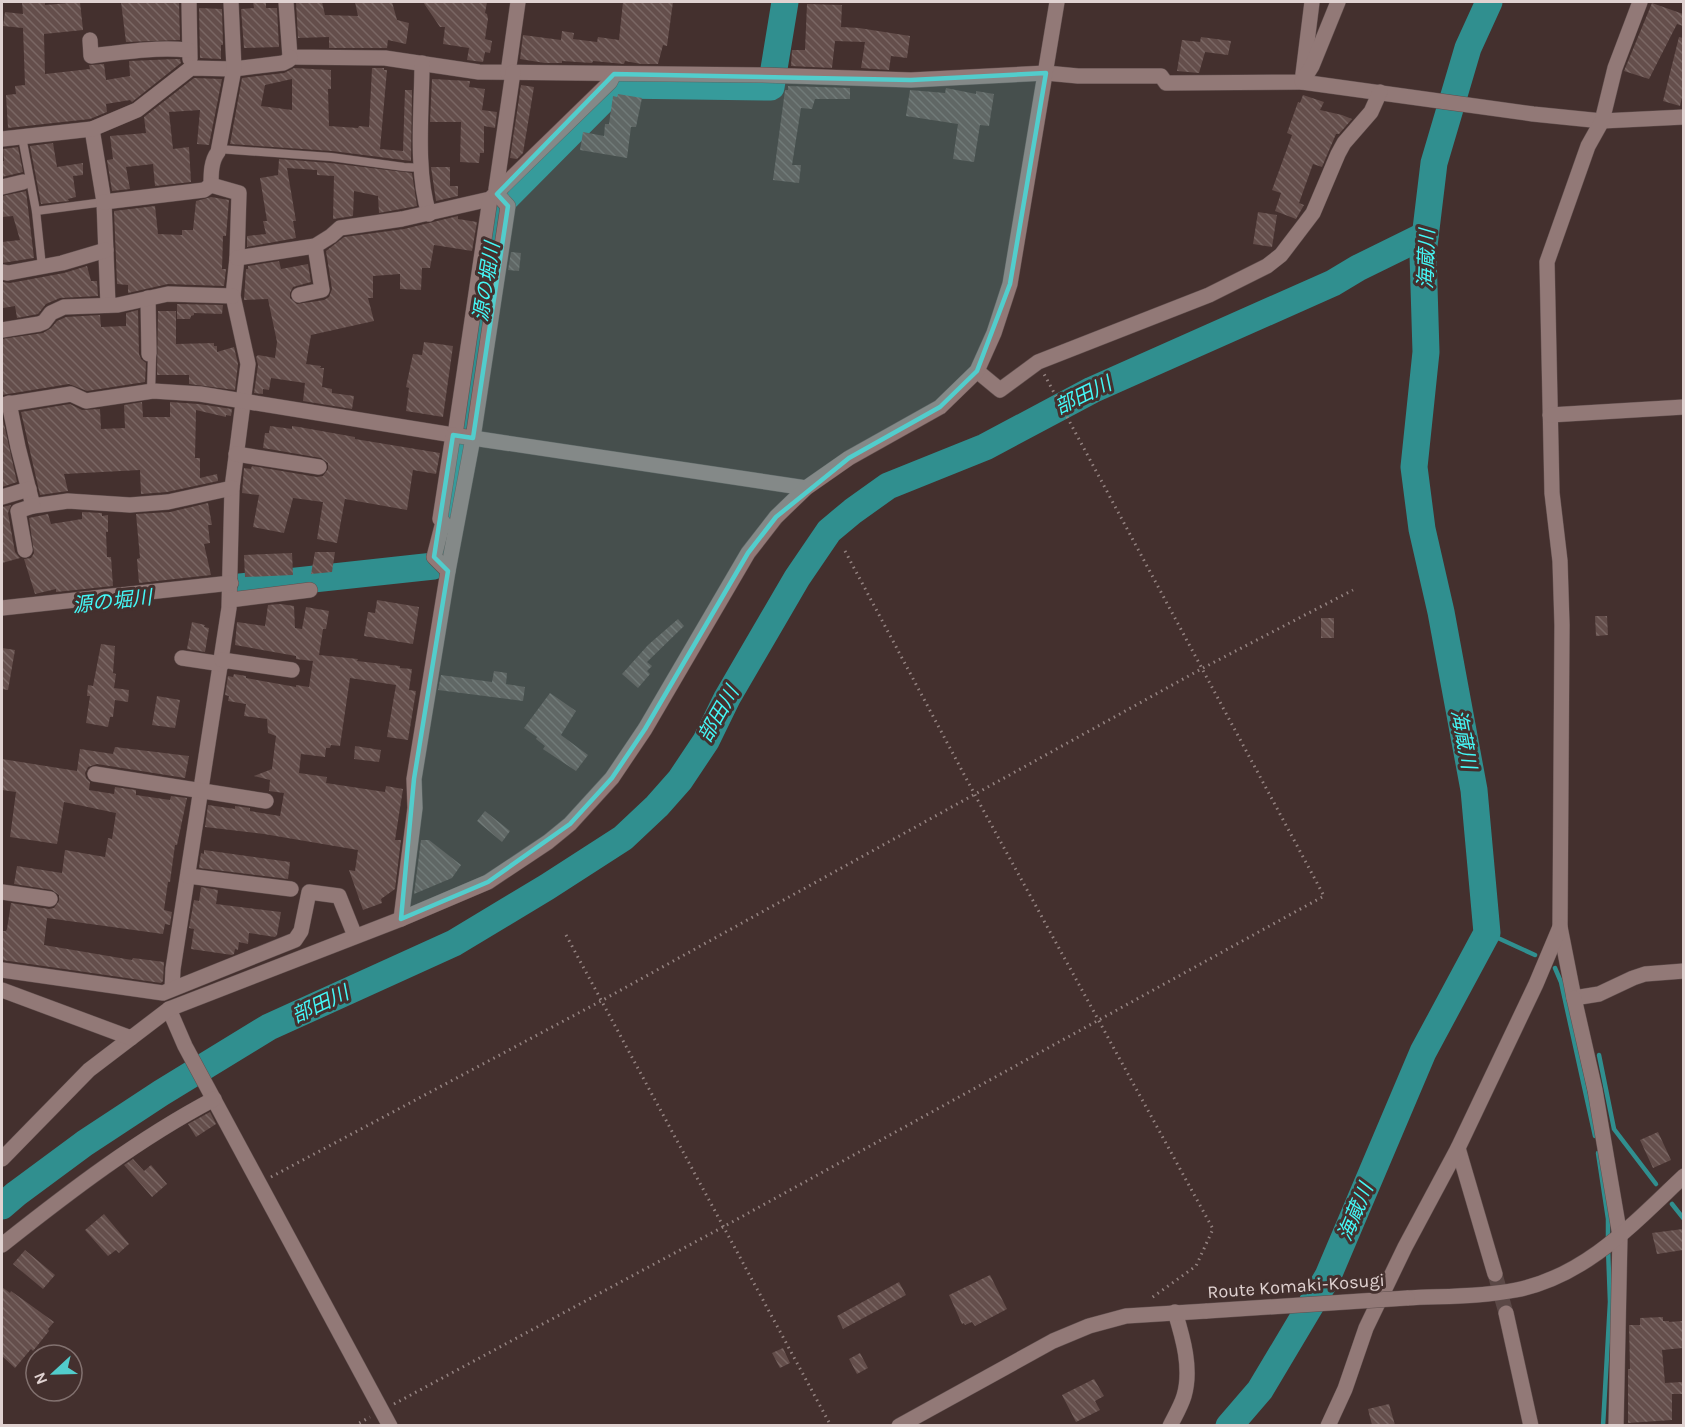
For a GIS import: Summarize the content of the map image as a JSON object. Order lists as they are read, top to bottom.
{
  "streets": {
    "street": ["Route Komaki-Kosugi"]
  },
  "water": ["海蔵川", "源の堀川", "部田川"],
  "north": "left"
}
